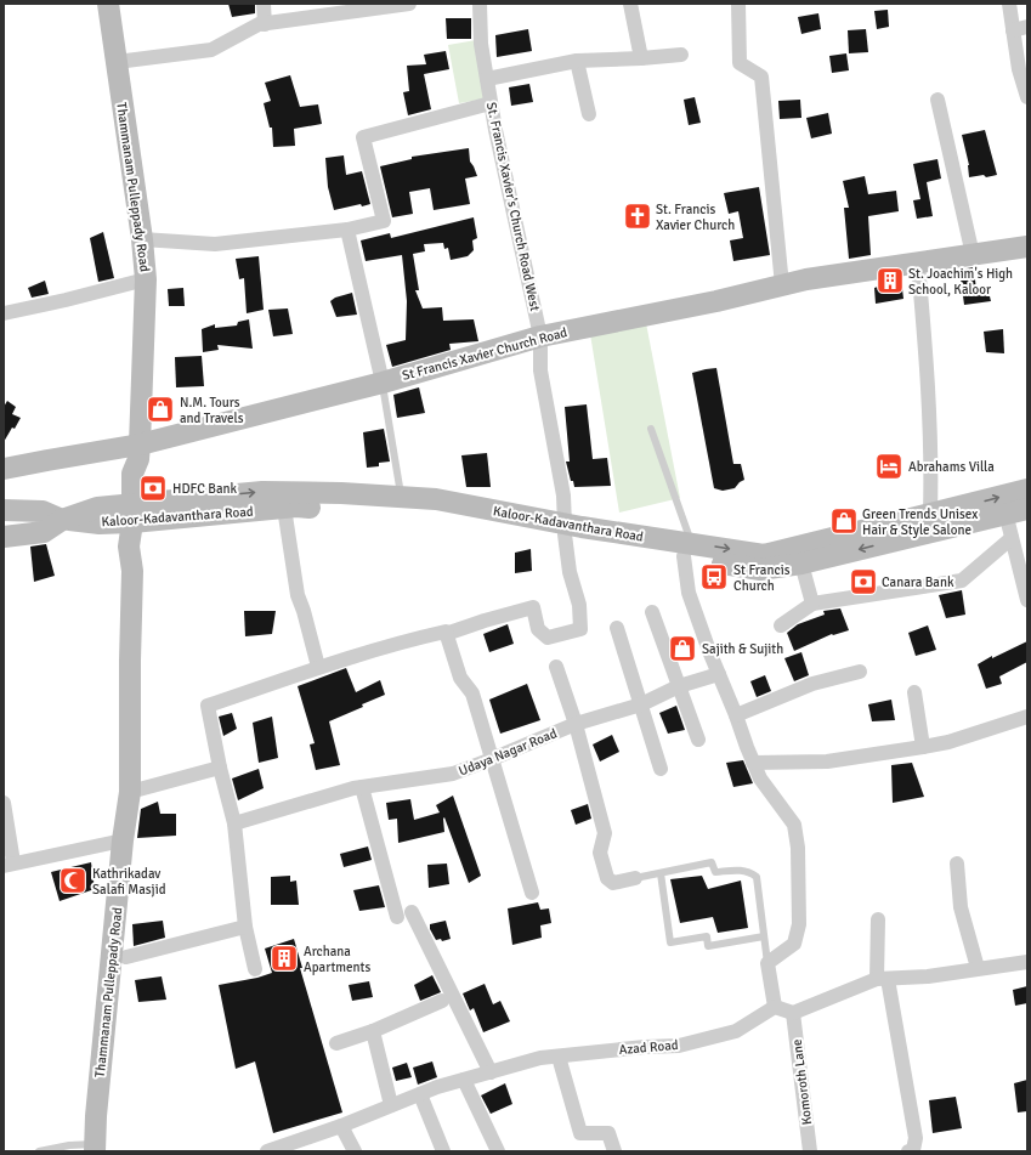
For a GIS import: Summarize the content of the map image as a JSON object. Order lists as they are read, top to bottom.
{
  "streets": {
    "main road": ["Thammanam Pulleppady Road", "St Francis Xavier Church Road", "Kaloor-Kadavanthara Road"],
    "street": [
      "St. Francis Xavier's Church Road West",
      "Udaya Nagar Road",
      "Azad Road",
      "Komoroth Lane"
    ]
  },
  "crossings": [
    ["Thammanam Pulleppady Road", "St Francis Xavier Church Road"],
    ["Thammanam Pulleppady Road", "Kaloor-Kadavanthara Road"],
    ["St. Francis Xavier's Church Road West", "St Francis Xavier Church Road"],
    ["St. Francis Xavier's Church Road West", "Kaloor-Kadavanthara Road"]
  ],
  "places": {
    "church": ["St. Francis Xavier Church"],
    "building": ["St. Joachim's High School, Kaloor", "Archana Apartments"],
    "shop": ["N.M. Tours and Travels", "Green Trends Unisex Hair & Style Salone", "Sajith & Sujith"],
    "hotel": ["Abrahams Villa"],
    "bank": ["HDFC Bank", "Canara Bank"],
    "bus stop": ["St Francis Church"],
    "mosque": ["Kathrikadav Salafi Masjid"]
  }
}
